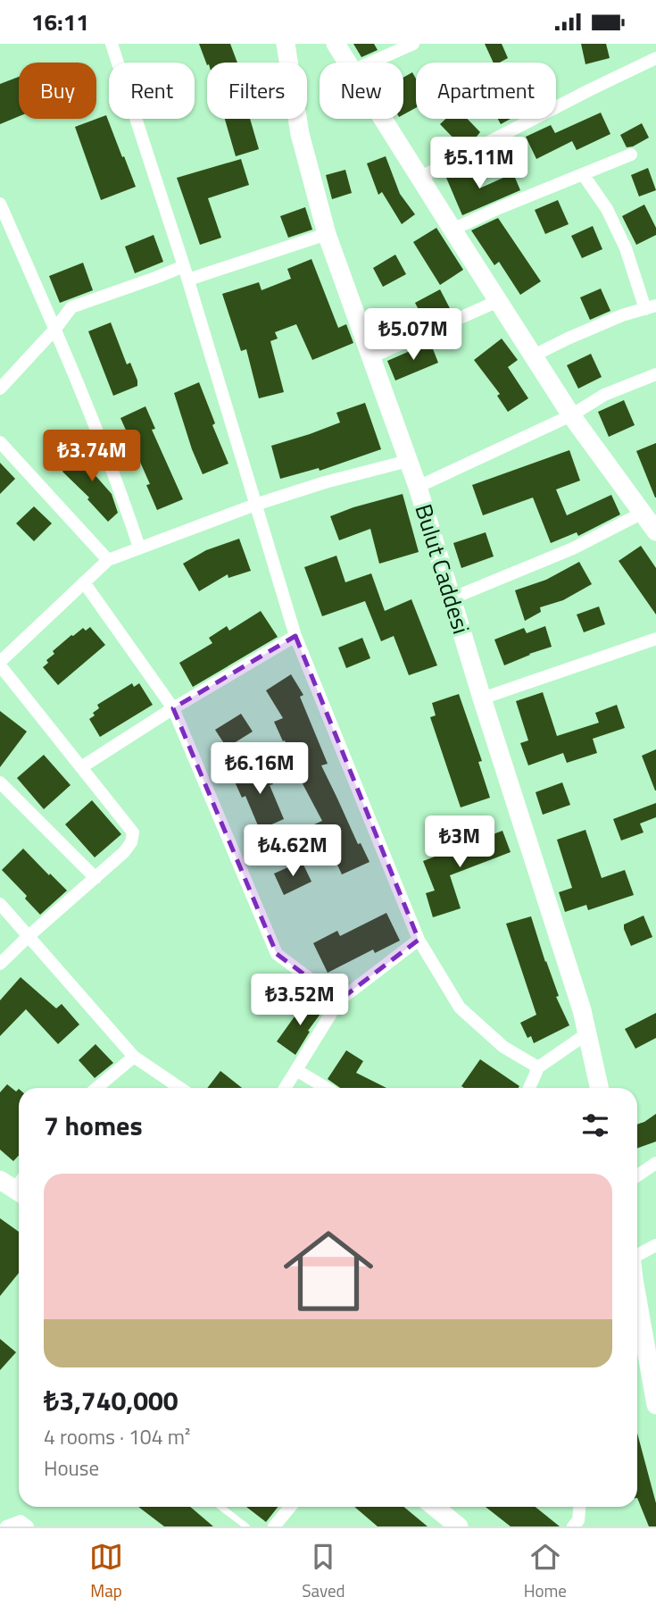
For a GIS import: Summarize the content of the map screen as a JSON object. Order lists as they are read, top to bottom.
{
  "streets": {
    "street": ["Bulut Caddesi"]
  },
  "page": {
    "status": "16:11",
    "chip": [
      "Buy",
      "Rent",
      "Filters",
      "New",
      "Apartment"
    ],
    "price": [
      "₺5.11M",
      "₺5.07M",
      "₺3.74M",
      "₺6.16M",
      "₺3M",
      "₺4.62M",
      "₺3.52M"
    ],
    "heading": "7 homes",
    "list": [
      {
        "name": "₺3,740,000",
        "note": "4 rooms · 104 m² · House"
      }
    ],
    "tabs": ["Map", "Saved", "Home"]
  }
}
